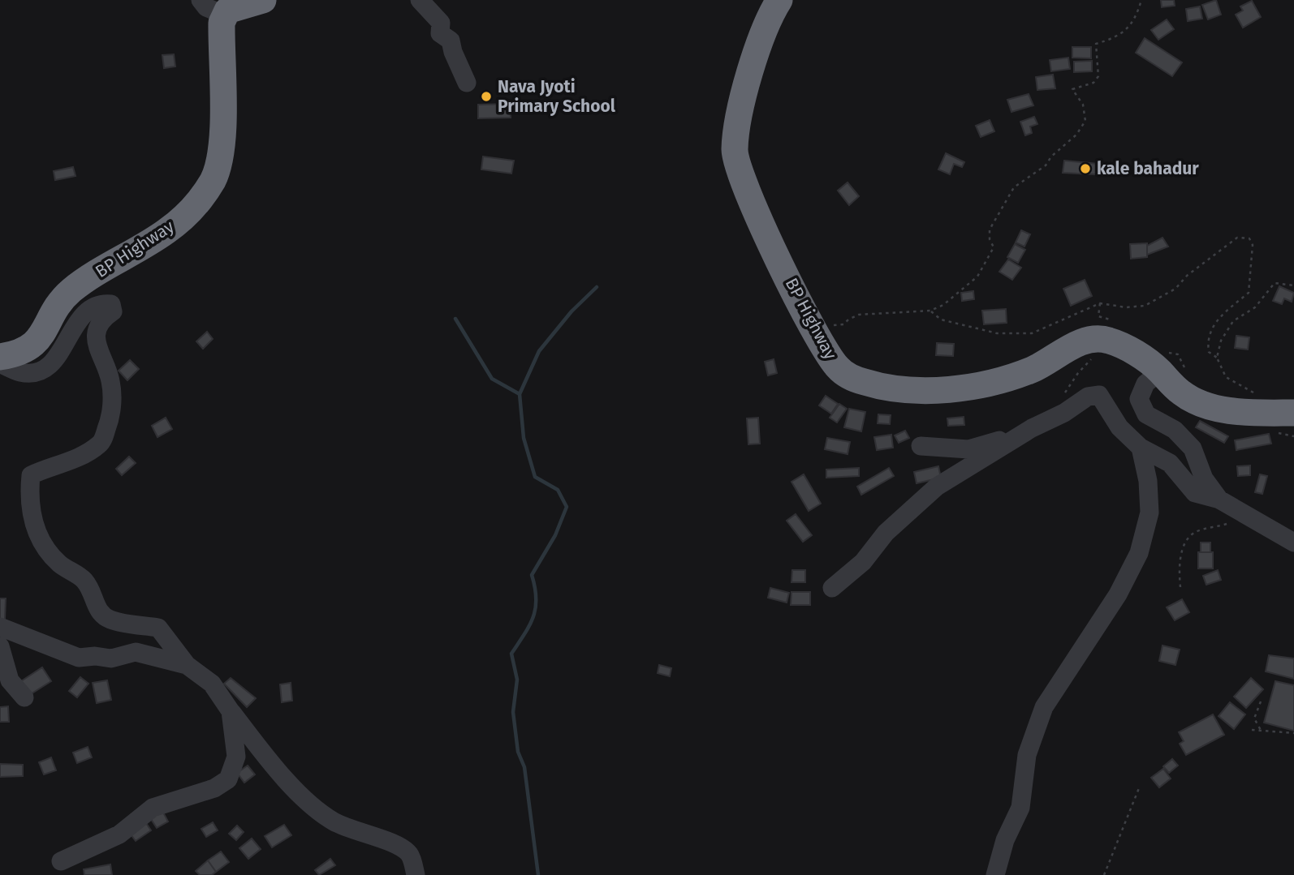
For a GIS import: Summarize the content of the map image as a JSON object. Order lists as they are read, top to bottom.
{
  "streets": {
    "highway": ["BP Highway"]
  },
  "places": ["Nava Jyoti Primary School", "kale bahadur"]
}
